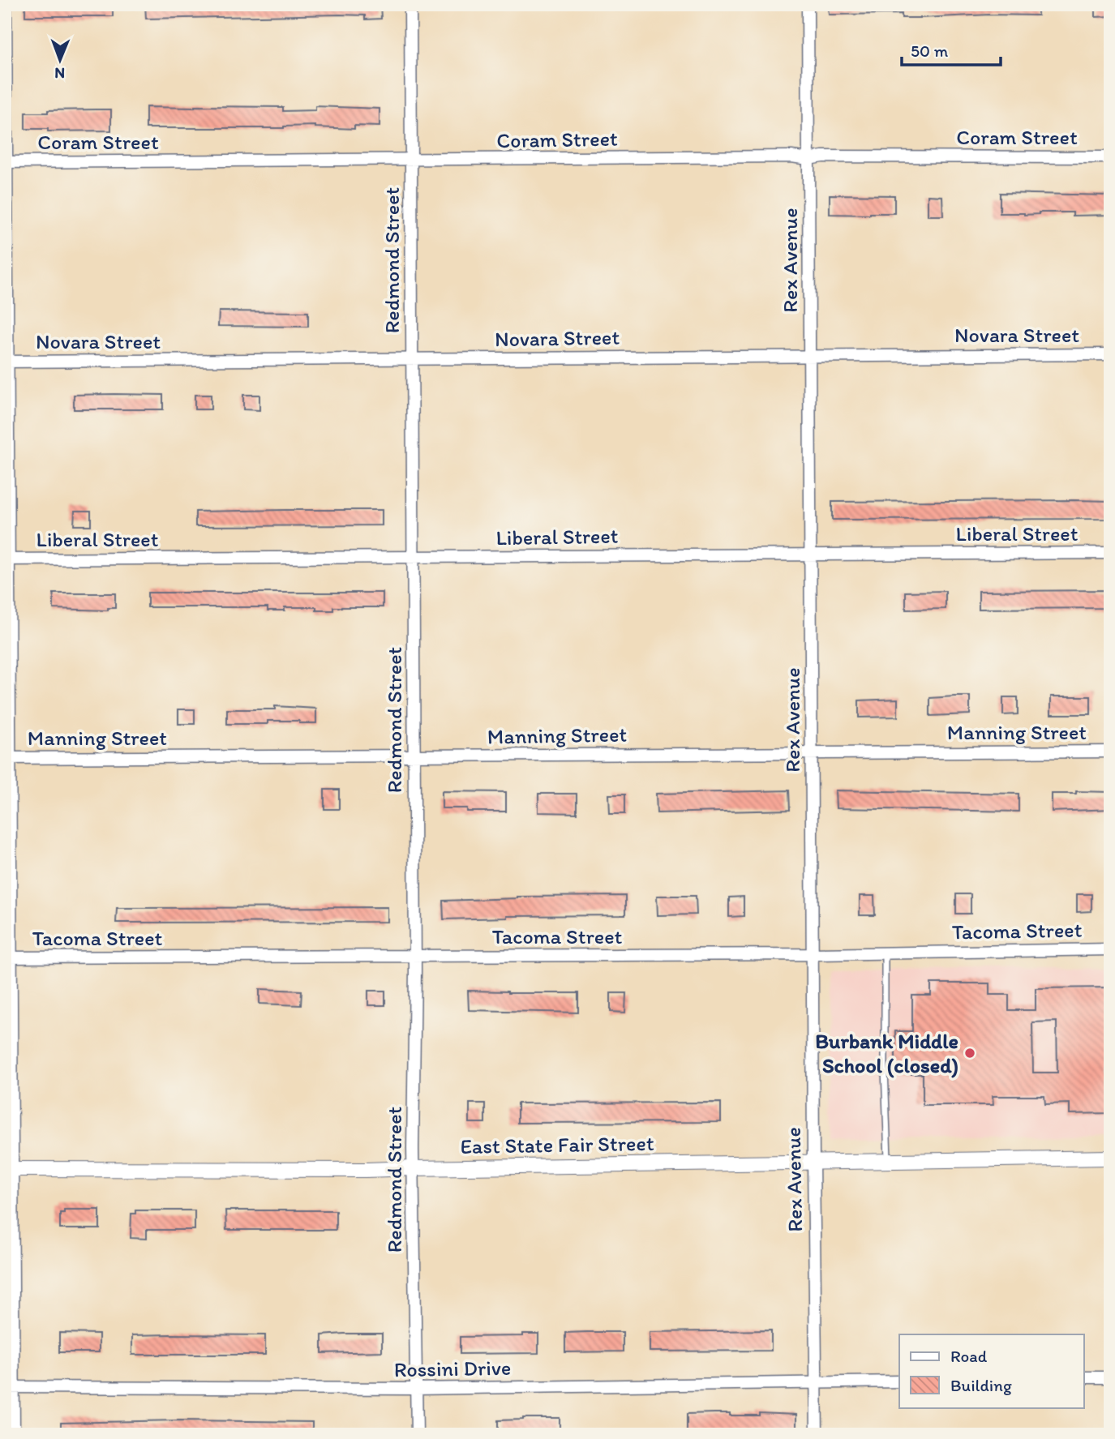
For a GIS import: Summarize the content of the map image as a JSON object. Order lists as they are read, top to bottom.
{
  "streets": {
    "street": [
      "Coram Street",
      "Redmond Street",
      "Rex Avenue",
      "Novara Street",
      "Liberal Street",
      "Manning Street",
      "Tacoma Street",
      "East State Fair Street",
      "Rossini Drive"
    ]
  },
  "crossings": [
    ["Coram Street", "Redmond Street"],
    ["Coram Street", "Rex Avenue"],
    ["Redmond Street", "Novara Street"],
    ["Redmond Street", "Liberal Street"],
    ["Redmond Street", "Manning Street"],
    ["Redmond Street", "Tacoma Street"],
    ["Redmond Street", "East State Fair Street"],
    ["Redmond Street", "Rossini Drive"],
    ["Rex Avenue", "Novara Street"],
    ["Rex Avenue", "Liberal Street"],
    ["Rex Avenue", "Manning Street"],
    ["Rex Avenue", "Tacoma Street"],
    ["Rex Avenue", "East State Fair Street"],
    ["Rex Avenue", "Rossini Drive"]
  ],
  "places": ["Burbank Middle School (closed)"],
  "legend": ["Road", "Building"],
  "scale_bar": "50 m",
  "north": "bottom"
}
